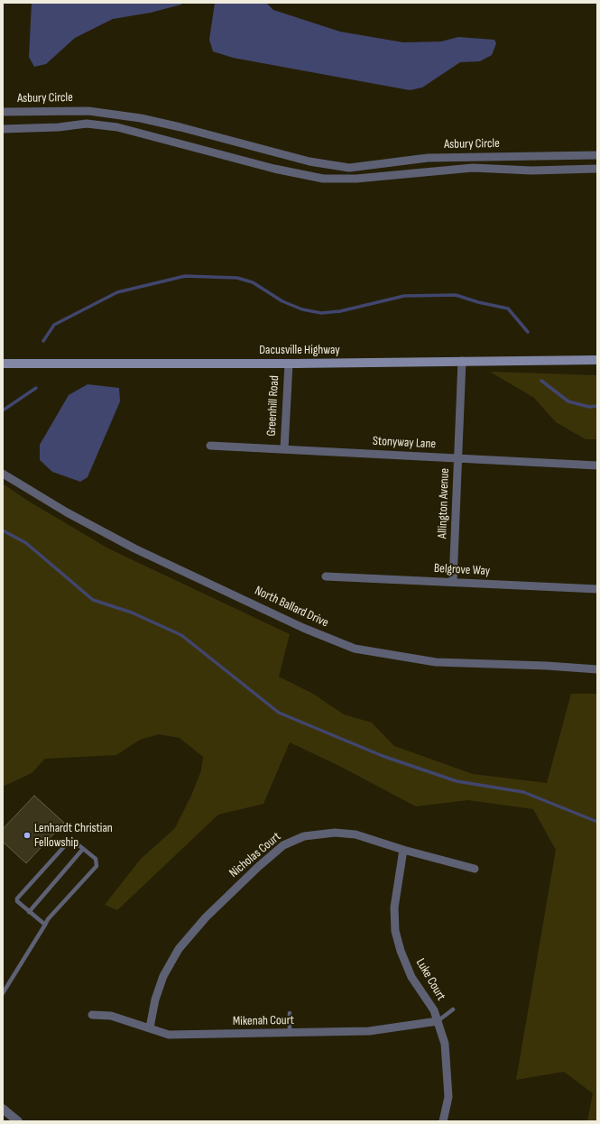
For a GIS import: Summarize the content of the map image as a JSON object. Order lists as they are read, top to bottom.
{
  "streets": {
    "main road": ["Dacusville Highway"],
    "street": [
      "Asbury Circle",
      "Greenhill Road",
      "Stonyway Lane",
      "Allington Avenue",
      "Belgrove Way",
      "North Ballard Drive",
      "Nicholas Court",
      "Luke Court",
      "Mikenah Court"
    ]
  },
  "crossings": [
    ["Dacusville Highway", "Greenhill Road"],
    ["Dacusville Highway", "Allington Avenue"],
    ["Greenhill Road", "Stonyway Lane"],
    ["Stonyway Lane", "Allington Avenue"],
    ["Allington Avenue", "Belgrove Way"],
    ["Nicholas Court", "Luke Court"],
    ["Nicholas Court", "Mikenah Court"],
    ["Luke Court", "Mikenah Court"]
  ],
  "places": ["Lenhardt Christian Fellowship"]
}
